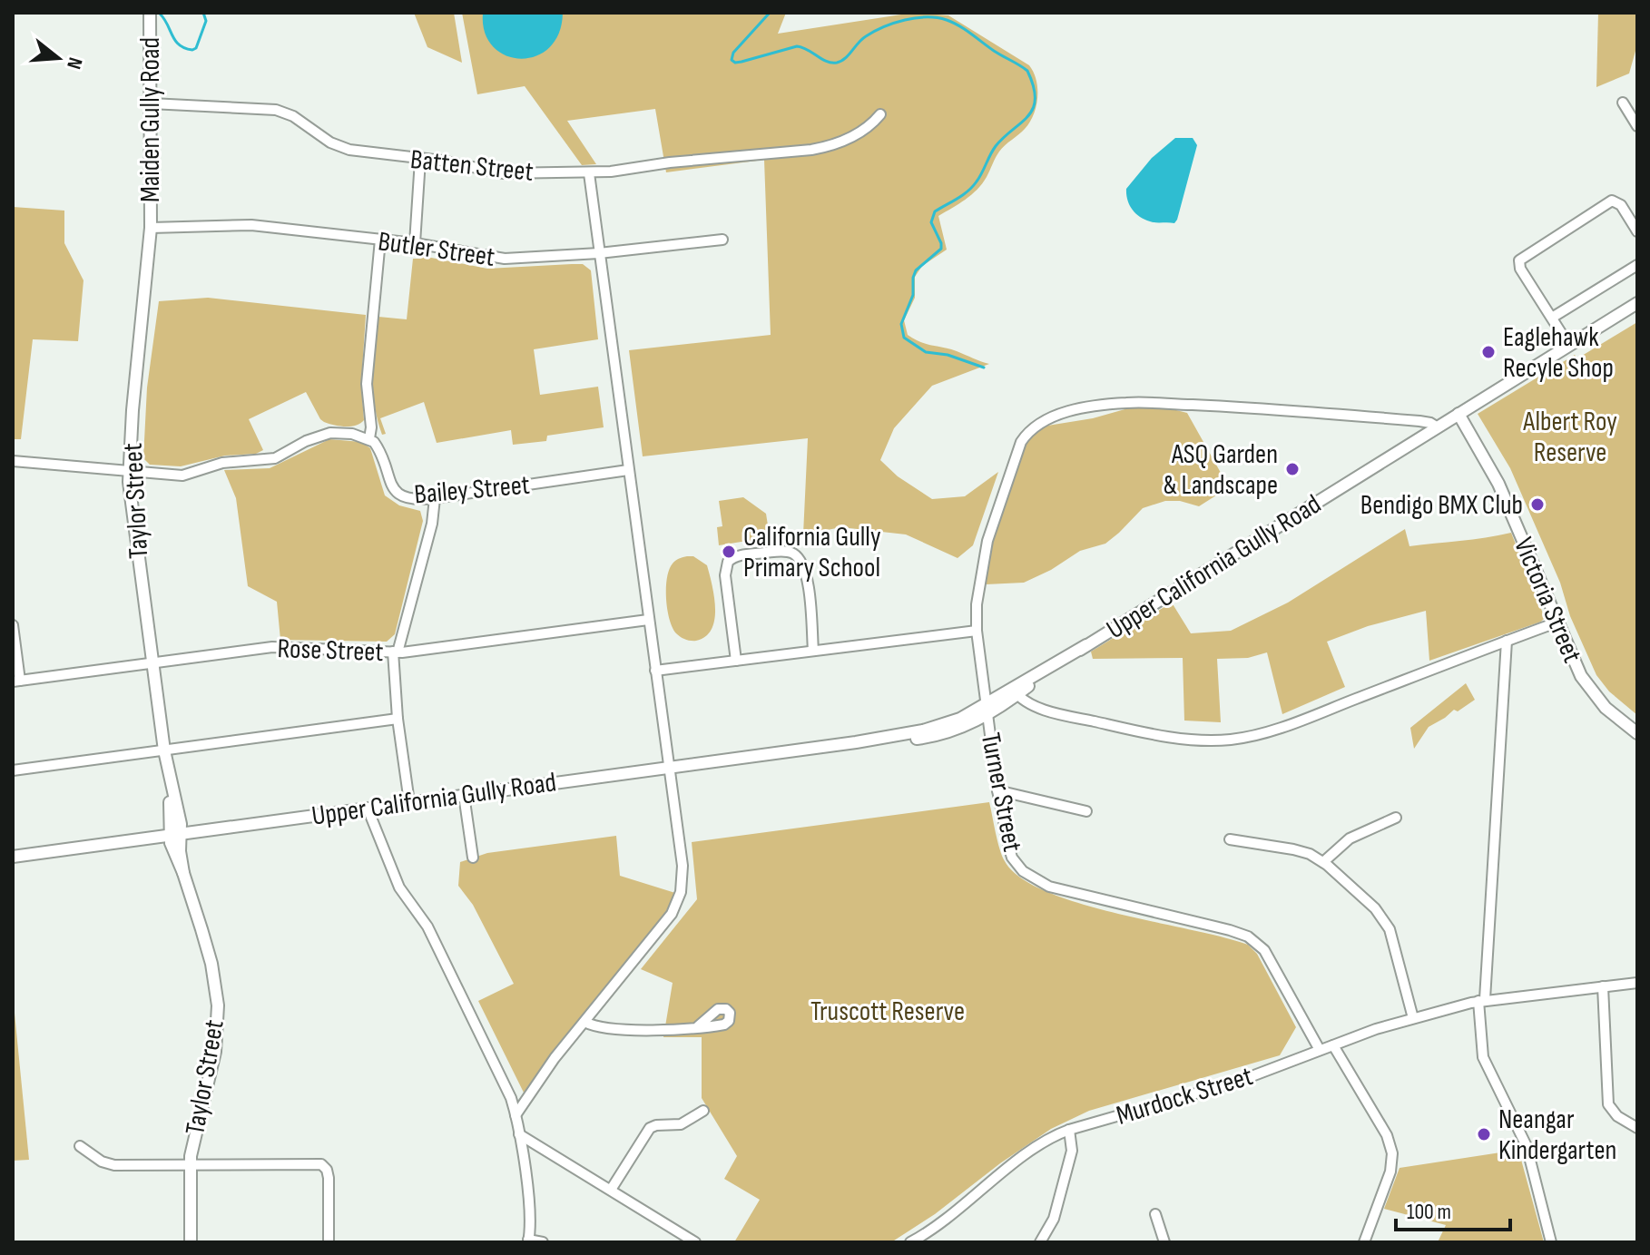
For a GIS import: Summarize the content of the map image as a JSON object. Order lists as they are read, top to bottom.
{
  "streets": {
    "street": [
      "Maiden Gully Road",
      "Batten Street",
      "Butler Street",
      "Bailey Street",
      "Taylor Street",
      "Upper California Gully Road",
      "Victoria Street",
      "Rose Street",
      "Turner Street",
      "Murdock Street"
    ]
  },
  "crossings": [
    ["Maiden Gully Road", "Batten Street"],
    ["Maiden Gully Road", "Butler Street"],
    ["Maiden Gully Road", "Taylor Street"],
    ["Butler Street", "Taylor Street"],
    ["Taylor Street", "Upper California Gully Road"],
    ["Taylor Street", "Rose Street"],
    ["Upper California Gully Road", "Victoria Street"],
    ["Upper California Gully Road", "Turner Street"],
    ["Turner Street", "Murdock Street"]
  ],
  "parks": ["Albert Roy Reserve", "Truscott Reserve"],
  "places": [
    "Eaglehawk Recyle Shop",
    "ASQ Garden & Landscape",
    "Bendigo BMX Club",
    "California Gully Primary School",
    "Neangar Kindergarten"
  ],
  "scale_bar": "100 m",
  "north": "right"
}
